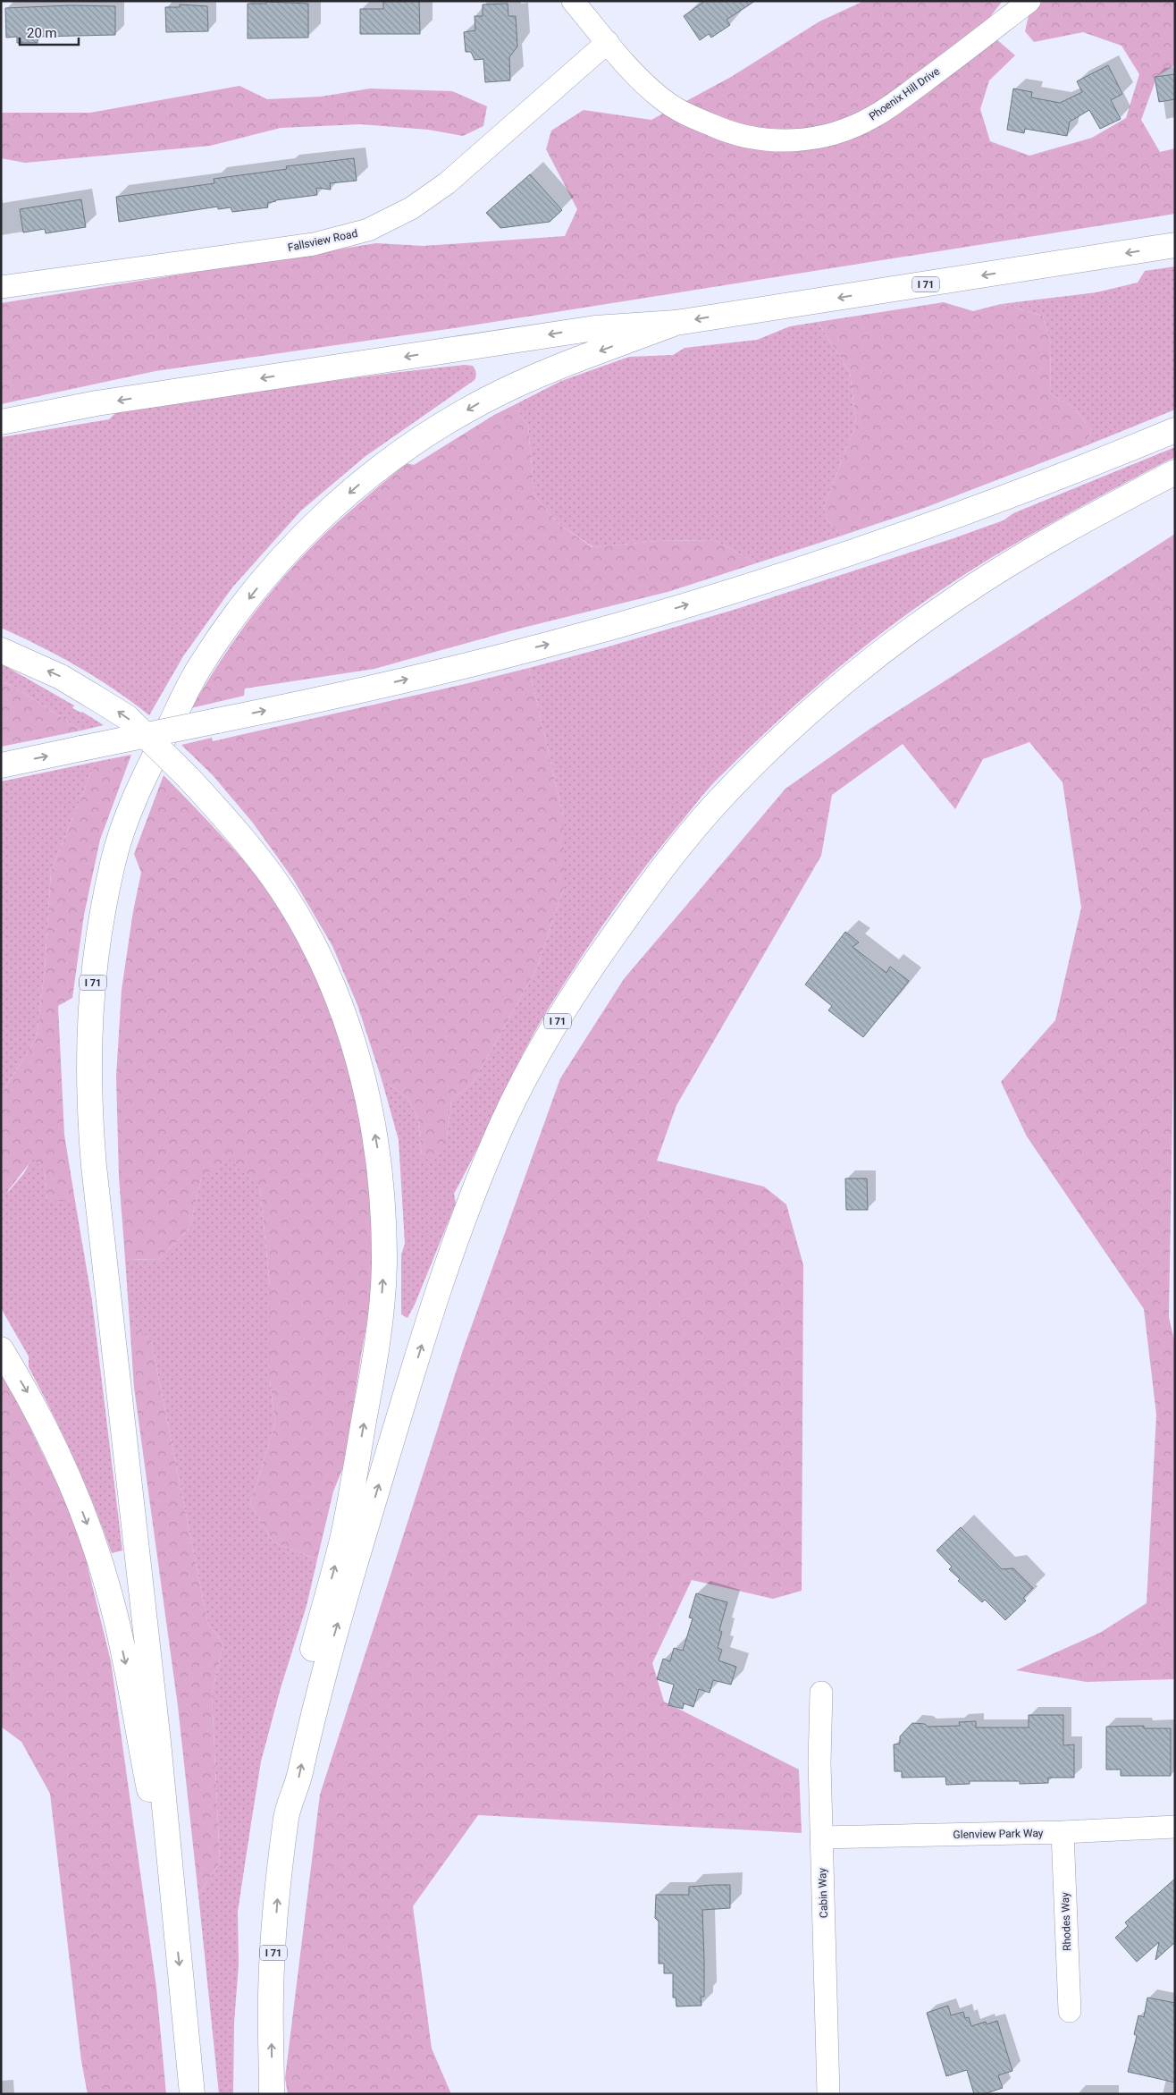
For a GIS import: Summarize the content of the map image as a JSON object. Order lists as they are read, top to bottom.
{
  "streets": {
    "highway": ["I 71"],
    "street": [
      "Phoenix Hill Drive",
      "Fallsview Road",
      "Glenview Park Way",
      "Cabin Way",
      "Rhodes Way"
    ]
  },
  "crossings": [
    ["Phoenix Hill Drive", "Fallsview Road"],
    ["Glenview Park Way", "Cabin Way"],
    ["Glenview Park Way", "Rhodes Way"]
  ],
  "scale_bar": "20 m"
}
